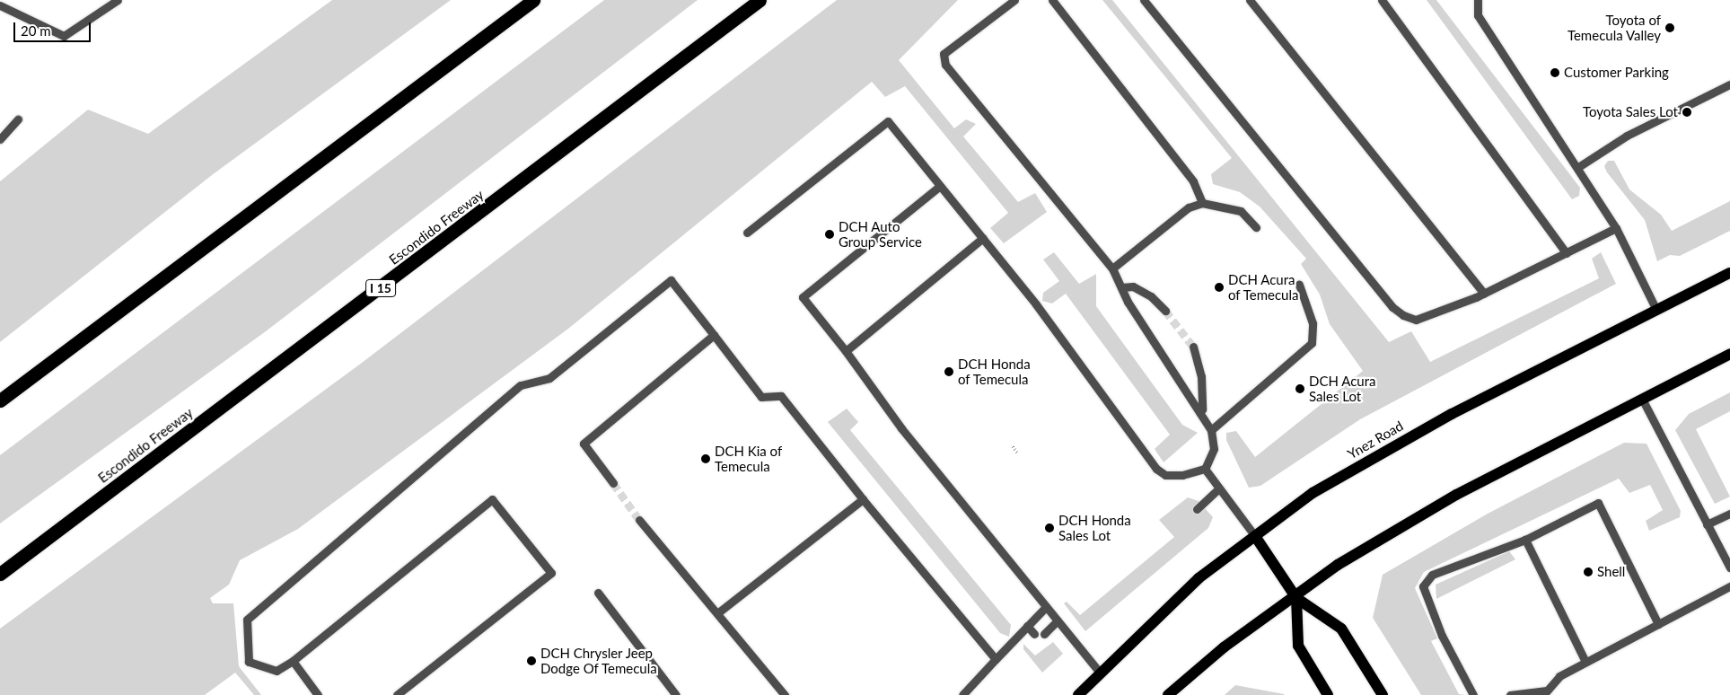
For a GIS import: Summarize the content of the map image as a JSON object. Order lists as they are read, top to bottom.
{
  "streets": {
    "highway": ["Escondido Freeway", "I 15"],
    "main road": ["Ynez Road"]
  },
  "places": [
    "Toyota of Temecula Valley",
    "Customer Parking",
    "Toyota Sales Lot",
    "DCH Auto Group Service",
    "DCH Acura of Temecula",
    "DCH Honda of Temecula",
    "DCH Acura Sales Lot",
    "DCH Kia of Temecula",
    "DCH Honda Sales Lot",
    "Shell",
    "DCH Chrysler Jeep Dodge Of Temecula"
  ],
  "scale_bar": "20 m"
}
